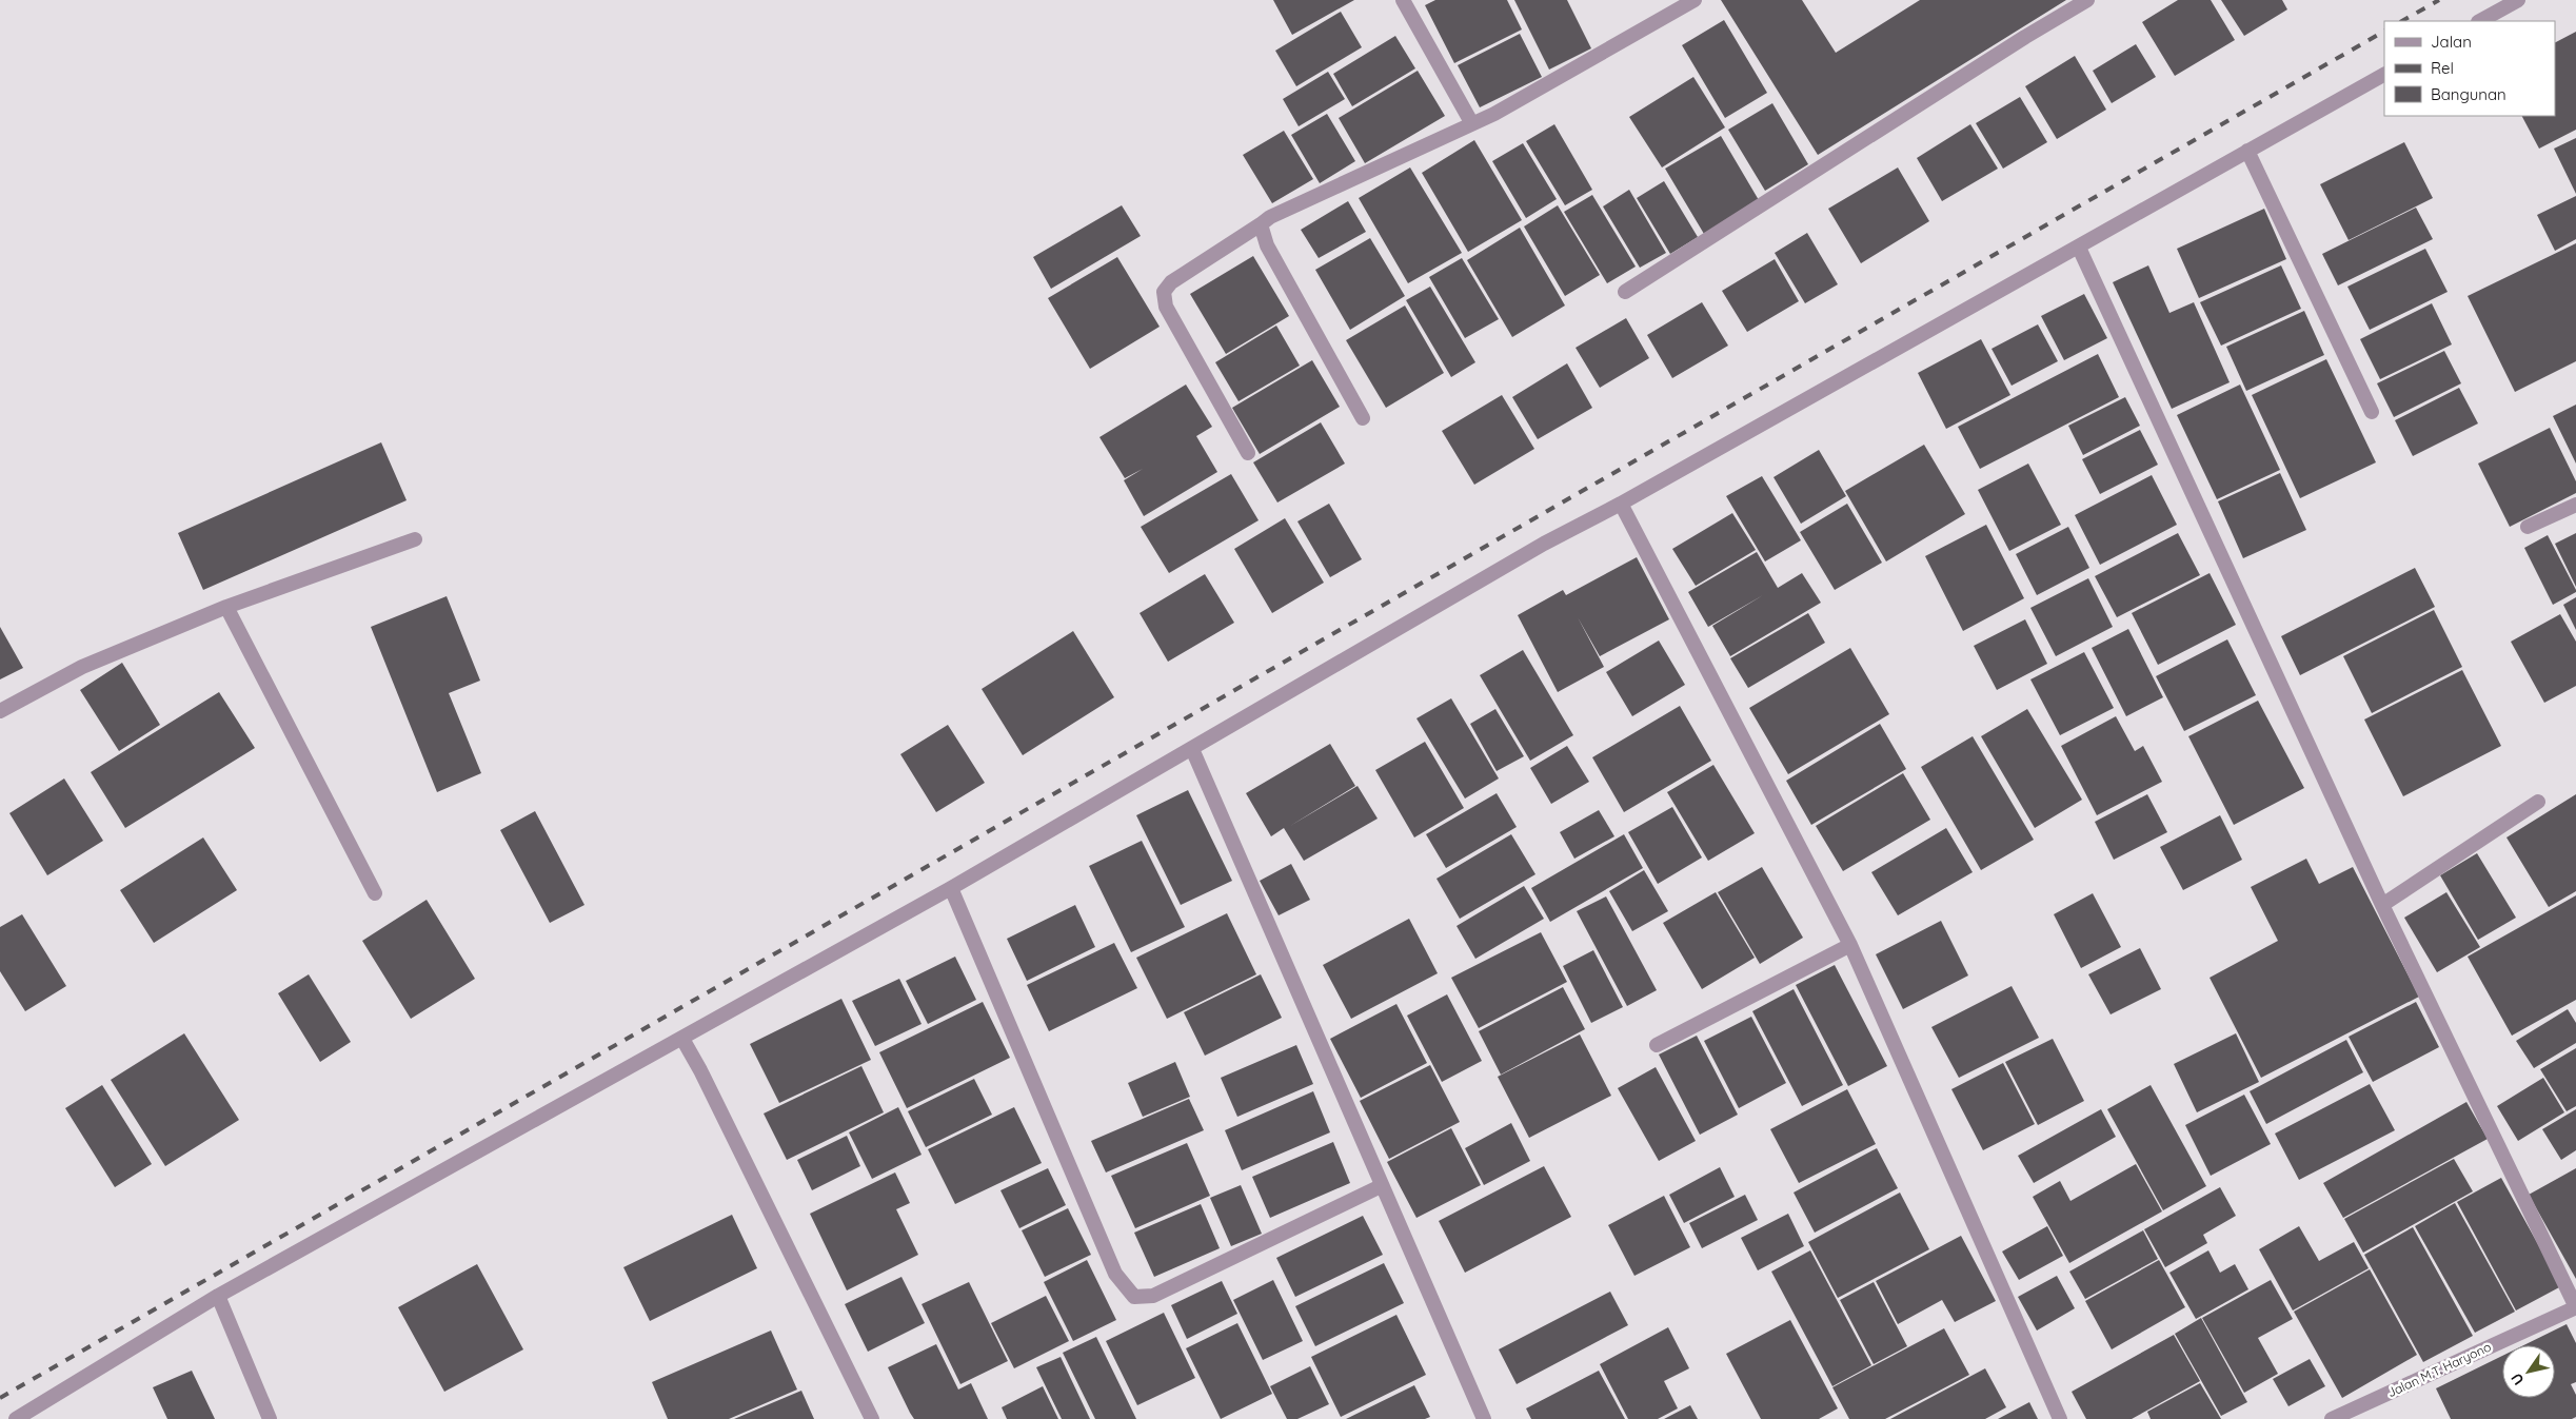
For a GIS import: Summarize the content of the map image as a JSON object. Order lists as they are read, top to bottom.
{
  "streets": {
    "street": ["Jalan M.T. Haryono"]
  },
  "legend": ["Jalan", "Rel", "Bangunan"],
  "north": "bottom left"
}
